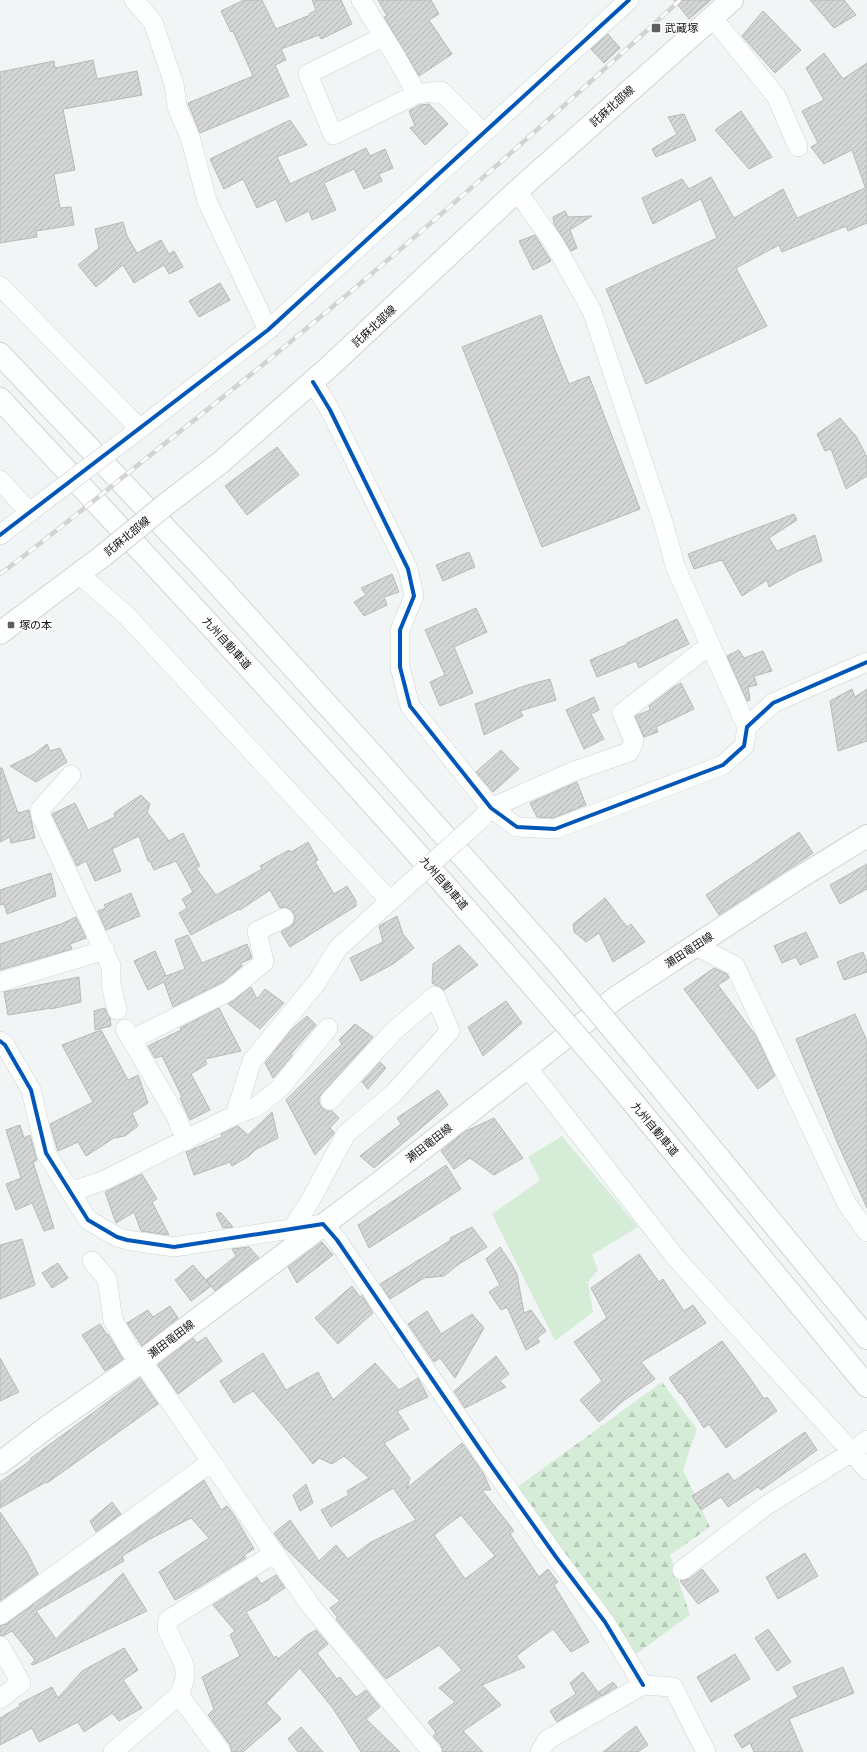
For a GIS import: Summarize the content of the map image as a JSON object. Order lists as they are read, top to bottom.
{
  "streets": {
    "main road": ["託麻北部線", "九州自動車道", "瀬田竜田線"]
  },
  "places": {
    "transit": ["武蔵塚", "塚の本"]
  }
}
